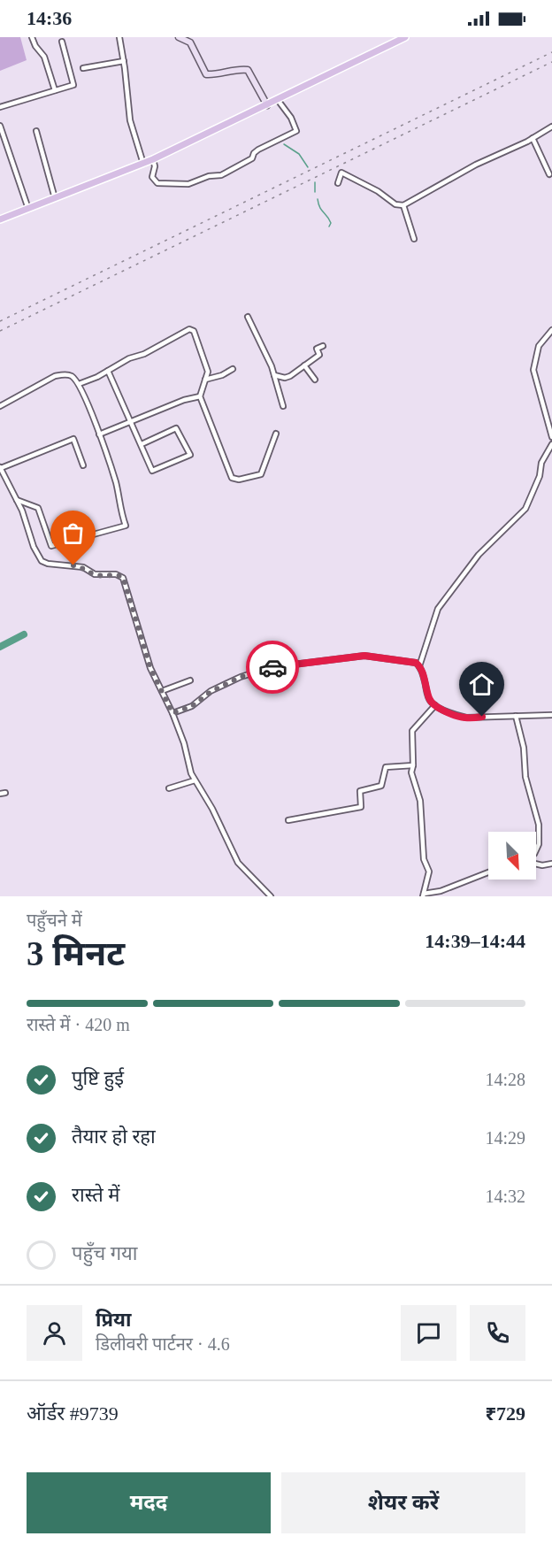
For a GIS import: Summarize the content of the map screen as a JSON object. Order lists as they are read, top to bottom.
{
  "north": "bottom right",
  "page": {
    "status": "14:36",
    "heading": ["3 मिनट", "पहुँचने में", "14:39–14:44"],
    "panel": [
      "प्रिया",
      "डिलीवरी पार्टनर · 4.6",
      "ऑर्डर #9739",
      "₹729"
    ],
    "bar": "रास्ते में · 420 m",
    "list": [
      ["पुष्टि हुई", "14:28"],
      ["तैयार हो रहा", "14:29"],
      ["रास्ते में", "14:32"],
      "पहुँच गया"
    ],
    "buttons": ["मदद", "शेयर करें"]
  }
}
